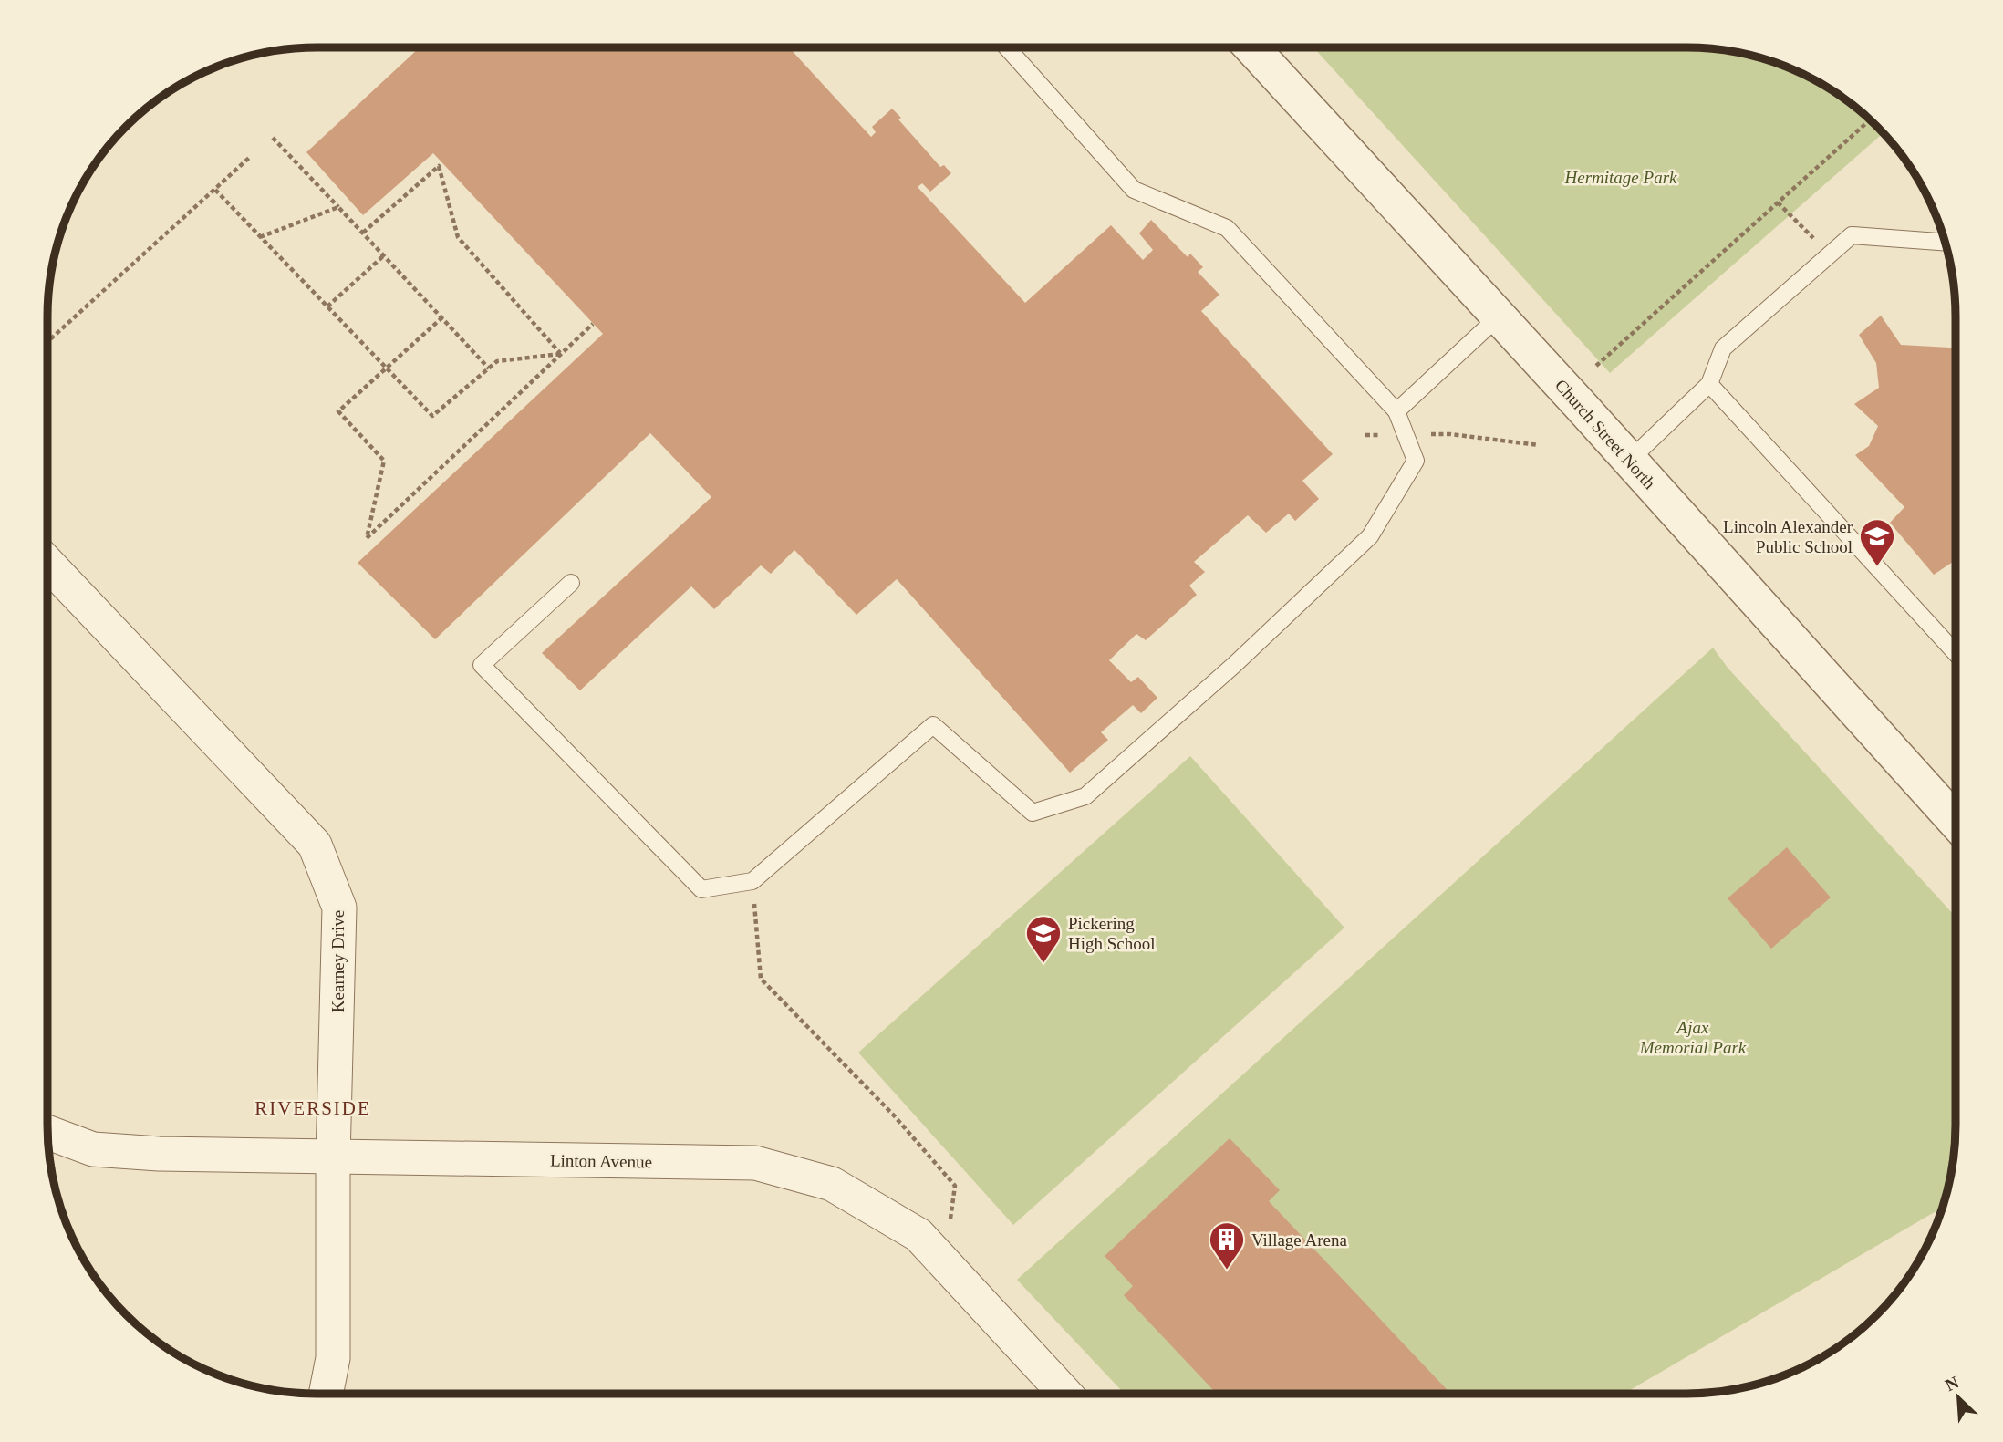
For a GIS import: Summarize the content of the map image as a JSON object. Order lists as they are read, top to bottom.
{
  "streets": {
    "street": ["Church Street North", "Kearney Drive", "Linton Avenue"]
  },
  "crossings": [
    ["Kearney Drive", "Linton Avenue"]
  ],
  "districts": ["RIVERSIDE"],
  "parks": ["Hermitage Park", "Ajax Memorial Park"],
  "places": {
    "school or university": ["Lincoln Alexander Public School", "Pickering High School"],
    "building": ["Village Arena"]
  },
  "north": "top left"
}
